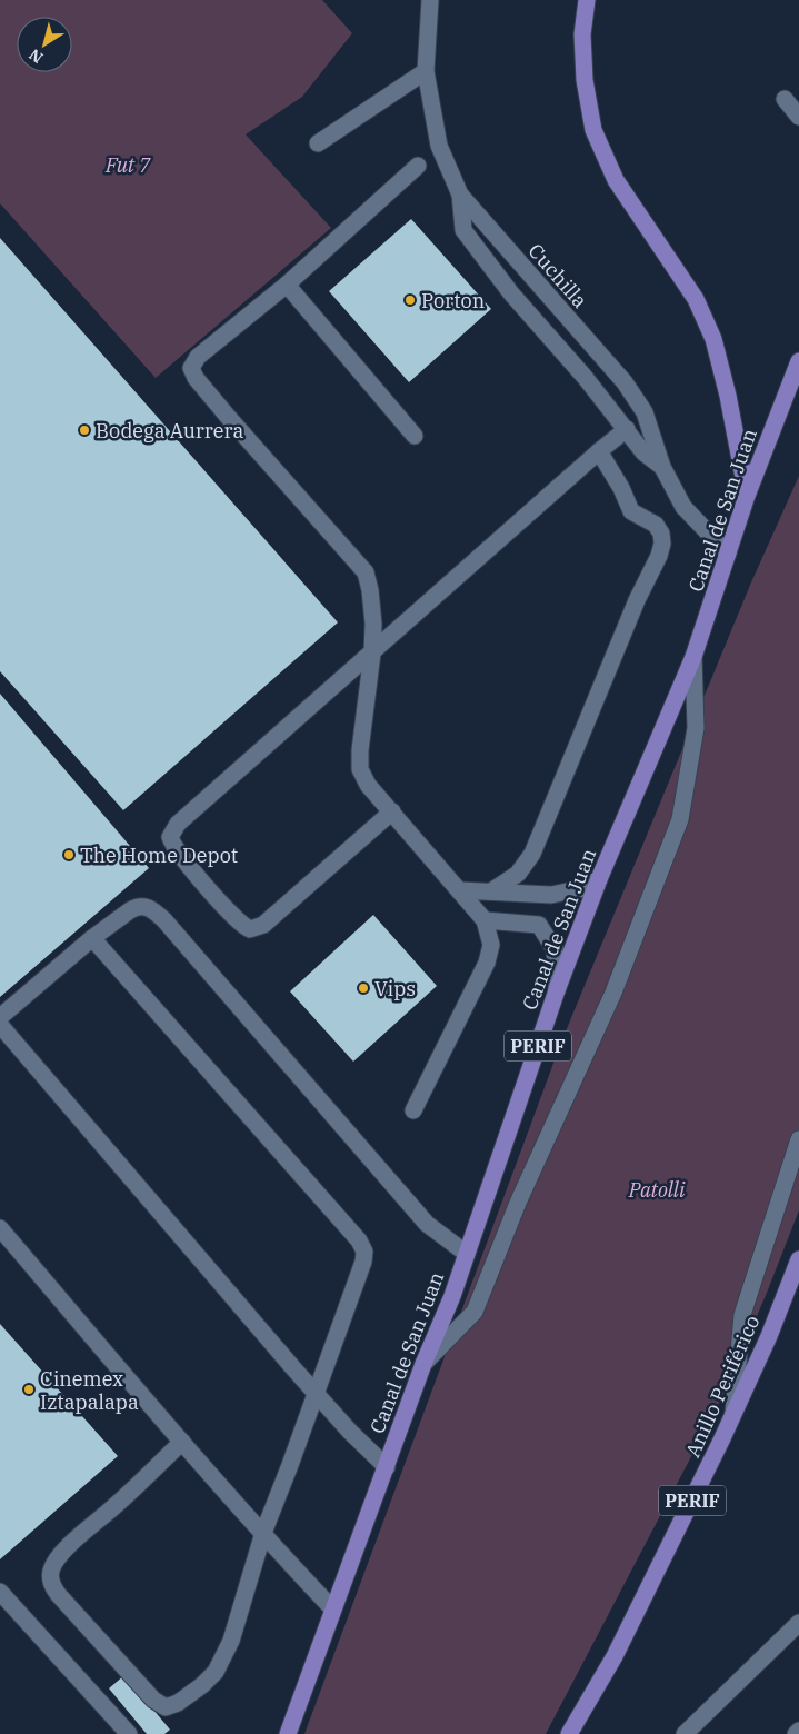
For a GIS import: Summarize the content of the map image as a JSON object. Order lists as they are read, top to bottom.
{
  "streets": {
    "main road": ["Canal de San Juan", "PERIF", "Anillo Periférico"],
    "street": ["Cuchilla"]
  },
  "crossings": [
    ["Cuchilla", "Canal de San Juan"]
  ],
  "parks": ["Fut 7", "Patolli"],
  "places": [
    "Porton",
    "Bodega Aurrera",
    "The Home Depot",
    "Vips",
    "Cinemex Iztapalapa"
  ],
  "north": "bottom left"
}
